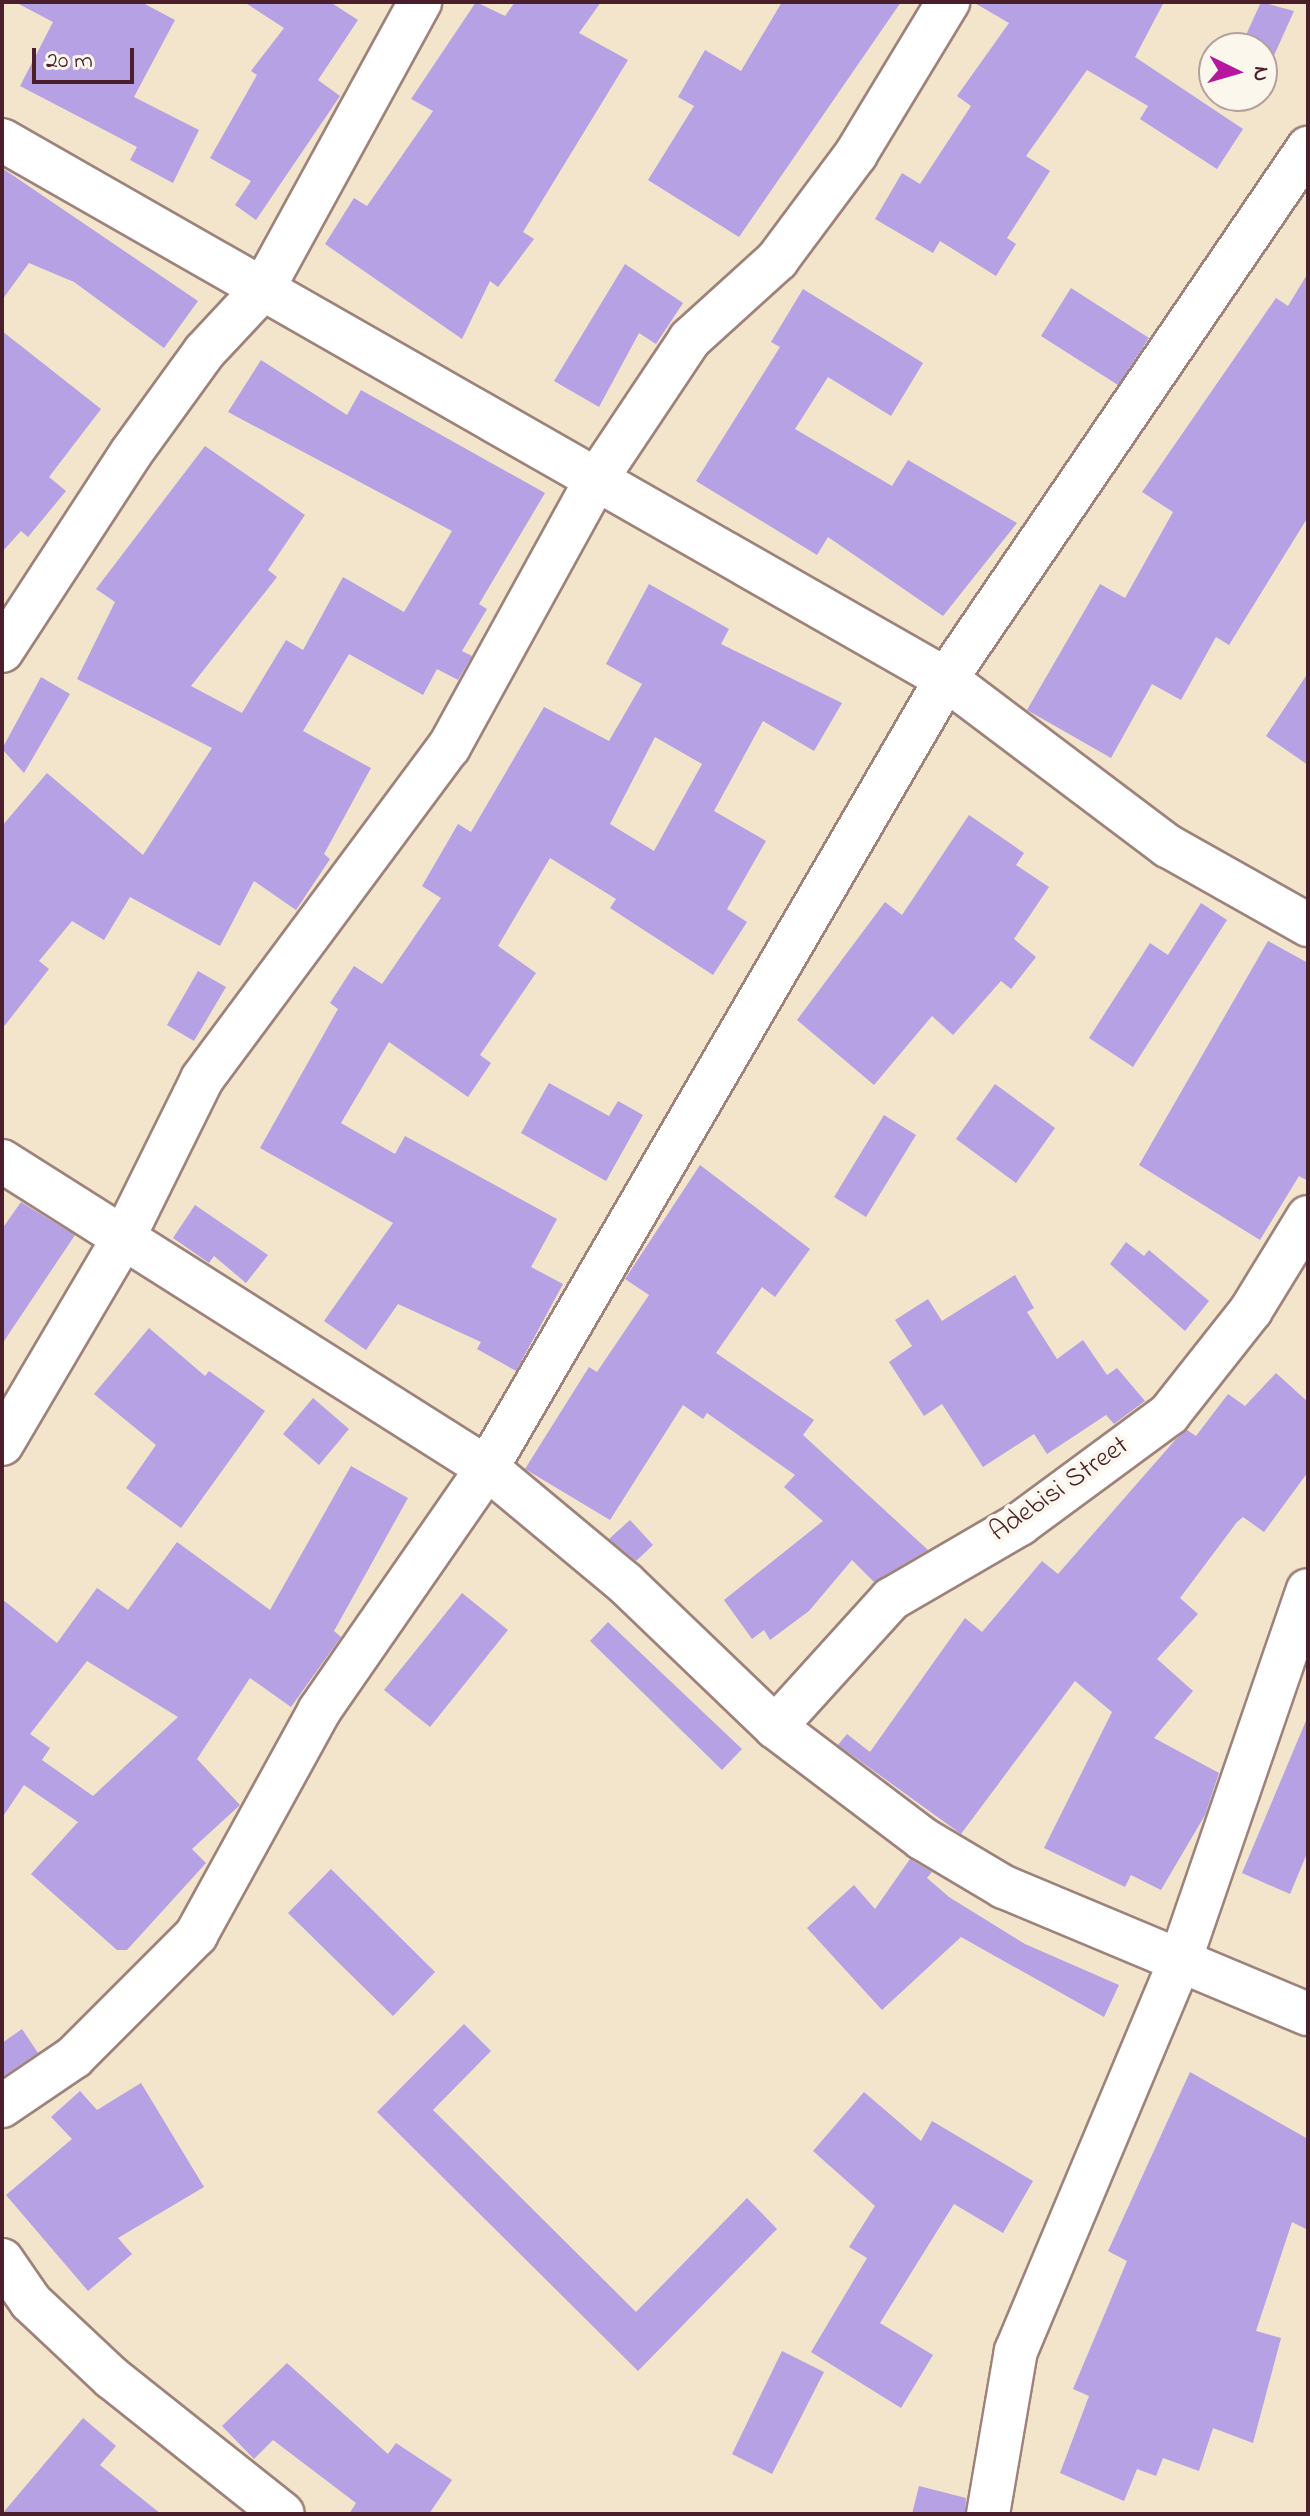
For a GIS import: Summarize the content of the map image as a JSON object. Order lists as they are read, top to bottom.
{
  "streets": {
    "street": ["Adebisi Street"]
  },
  "scale_bar": "20 m",
  "north": "right"
}
